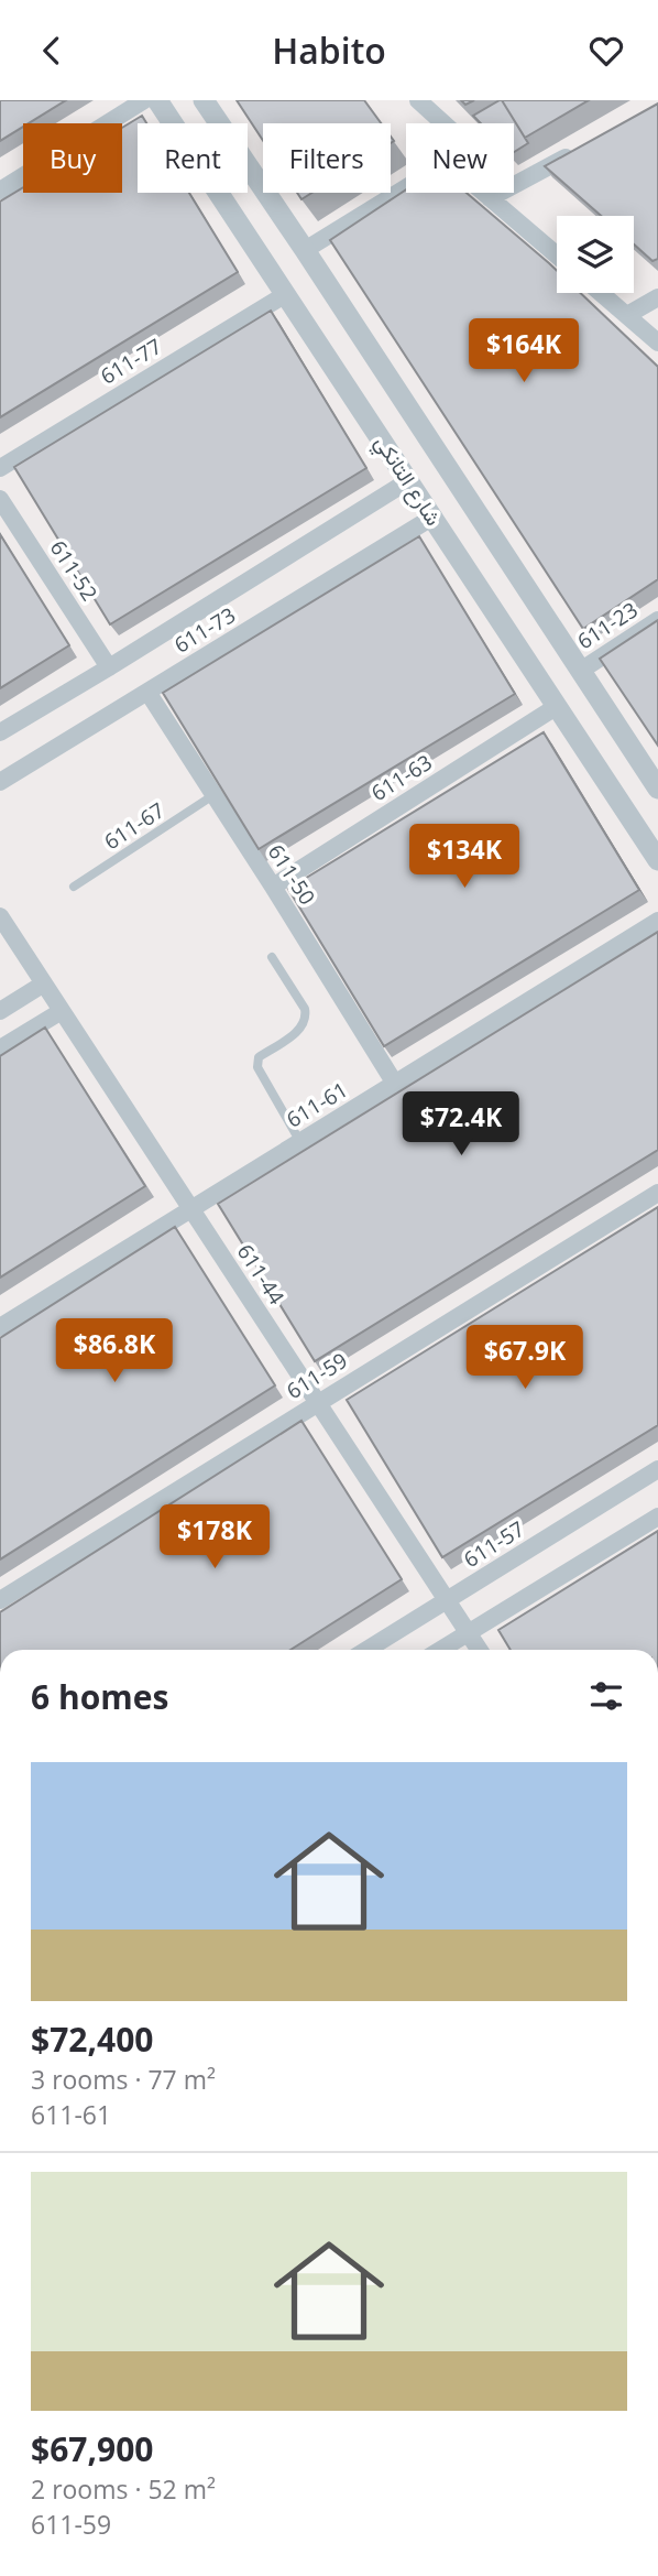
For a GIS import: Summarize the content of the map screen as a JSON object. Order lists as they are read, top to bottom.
{
  "streets": {
    "street": [
      "611-77",
      "شارع التانكي",
      "611-52",
      "611-23",
      "611-73",
      "611-63",
      "611-50",
      "611-61",
      "611-44",
      "611-59",
      "611-57"
    ],
    "lane": ["611-67"]
  },
  "crossings": [
    ["611-77", "شارع التانكي"],
    ["شارع التانكي", "611-23"],
    ["شارع التانكي", "611-73"],
    ["شارع التانكي", "611-63"],
    ["611-52", "611-73"],
    ["611-73", "611-50"],
    ["611-63", "611-50"],
    ["611-67", "611-50"],
    ["611-50", "611-61"],
    ["611-61", "611-44"],
    ["611-44", "611-59"],
    ["611-44", "611-57"]
  ],
  "page": {
    "header": "Habito",
    "chip": [
      "Buy",
      "Rent",
      "Filters",
      "New"
    ],
    "price": [
      "$164K",
      "$134K",
      "$72.4K",
      "$86.8K",
      "$67.9K",
      "$178K"
    ],
    "heading": "6 homes",
    "list": [
      {
        "name": "$72,400",
        "note": "3 rooms · 77 m² · 611-61"
      },
      {
        "name": "$67,900",
        "note": "2 rooms · 52 m² · 611-59"
      }
    ]
  }
}
